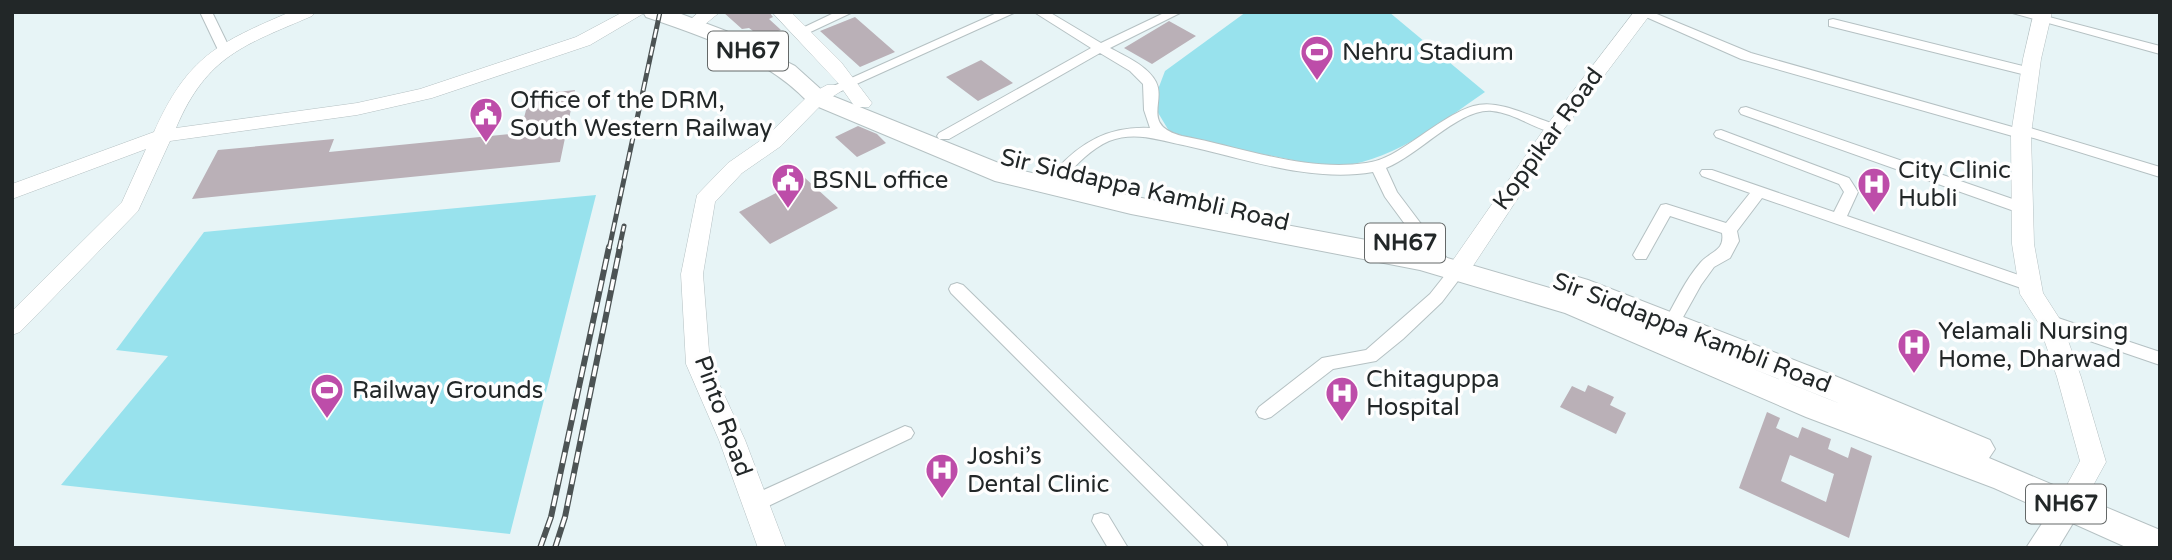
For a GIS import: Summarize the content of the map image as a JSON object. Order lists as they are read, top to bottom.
{
  "streets": {
    "highway": ["NH67", "Sir Siddappa Kambli Road"],
    "main road": ["Koppikar Road", "Pinto Road"]
  },
  "crossings": [
    ["NH67", "Sir Siddappa Kambli Road"],
    ["NH67", "Pinto Road"],
    ["Koppikar Road", "Sir Siddappa Kambli Road"],
    ["Sir Siddappa Kambli Road", "Pinto Road"]
  ],
  "places": {
    "sports": ["Nehru Stadium", "Railway Grounds"],
    "public building": ["Office of the DRM, South Western Railway", "BSNL office"],
    "hospital": [
      "City Clinic Hubli",
      "Yelamali Nursing Home, Dharwad",
      "Chitaguppa Hospital",
      "Joshi’s Dental Clinic"
    ]
  }
}
